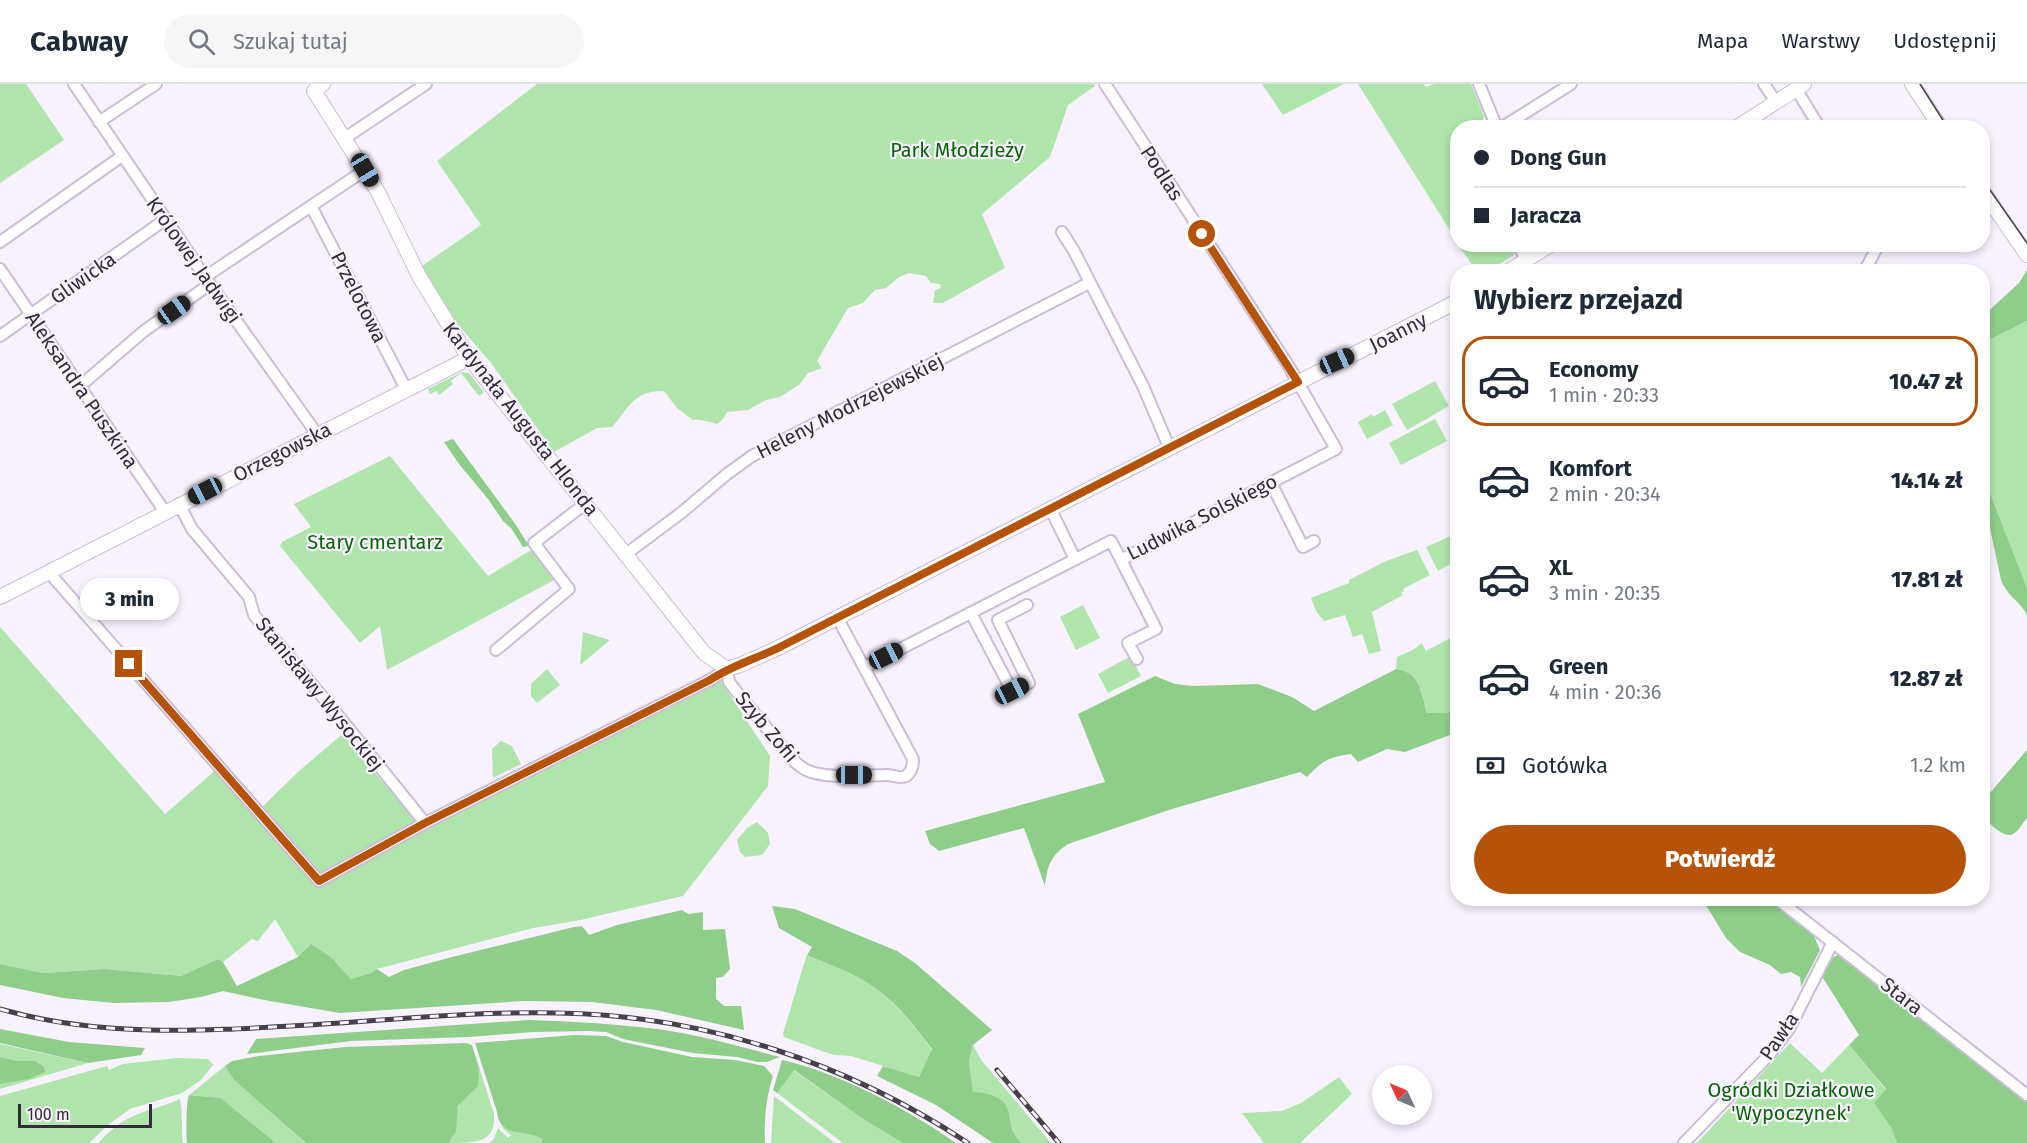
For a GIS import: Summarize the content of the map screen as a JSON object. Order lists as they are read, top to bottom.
{
  "streets": {
    "street": [
      "Podlas",
      "Królowej Jadwigi",
      "Gliwicka",
      "Przelotowa",
      "Joanny",
      "Aleksandra Puszkina",
      "Heleny Modrzejewskiej",
      "Kardynała Augusta Hlonda",
      "Orzegowska",
      "Ludwika Solskiego",
      "Stanisławy Wysockiej",
      "Szyb Zofii",
      "Stara",
      "Pawła"
    ]
  },
  "crossings": [
    ["Podlas", "Joanny"],
    ["Podlas", "Ludwika Solskiego"],
    ["Królowej Jadwigi", "Gliwicka"],
    ["Królowej Jadwigi", "Orzegowska"],
    ["Gliwicka", "Aleksandra Puszkina"],
    ["Przelotowa", "Orzegowska"],
    ["Joanny", "Kardynała Augusta Hlonda"],
    ["Joanny", "Ludwika Solskiego"],
    ["Joanny", "Szyb Zofii"],
    ["Aleksandra Puszkina", "Orzegowska"],
    ["Heleny Modrzejewskiej", "Kardynała Augusta Hlonda"],
    ["Kardynała Augusta Hlonda", "Orzegowska"],
    ["Kardynała Augusta Hlonda", "Szyb Zofii"],
    ["Orzegowska", "Stanisławy Wysockiej"],
    ["Ludwika Solskiego", "Szyb Zofii"],
    ["Stara", "Pawła"]
  ],
  "parks": ["Park Młodzieży", "Stary cmentarz", "Ogródki Działkowe 'Wypoczynek'"],
  "scale_bar": "100 m",
  "north": "top left",
  "page": {
    "header": "Cabway",
    "search": "Szukaj tutaj",
    "nav": ["Mapa", "Warstwy", "Udostępnij"],
    "banner": ["Dong Gun", "Jaracza"],
    "heading": "Wybierz przejazd",
    "list": [
      {
        "name": "Economy",
        "note": "1 min · 20:33",
        "value": "10.47 zł"
      },
      {
        "name": "Komfort",
        "note": "2 min · 20:34",
        "value": "14.14 zł"
      },
      {
        "name": "XL",
        "note": "3 min · 20:35",
        "value": "17.81 zł"
      },
      {
        "name": "Green",
        "note": "4 min · 20:36",
        "value": "12.87 zł"
      }
    ],
    "bubble": "3 min",
    "pay": ["Gotówka", "1.2 km"],
    "buttons": "Potwierdź",
    "scale": "100 m"
  }
}
